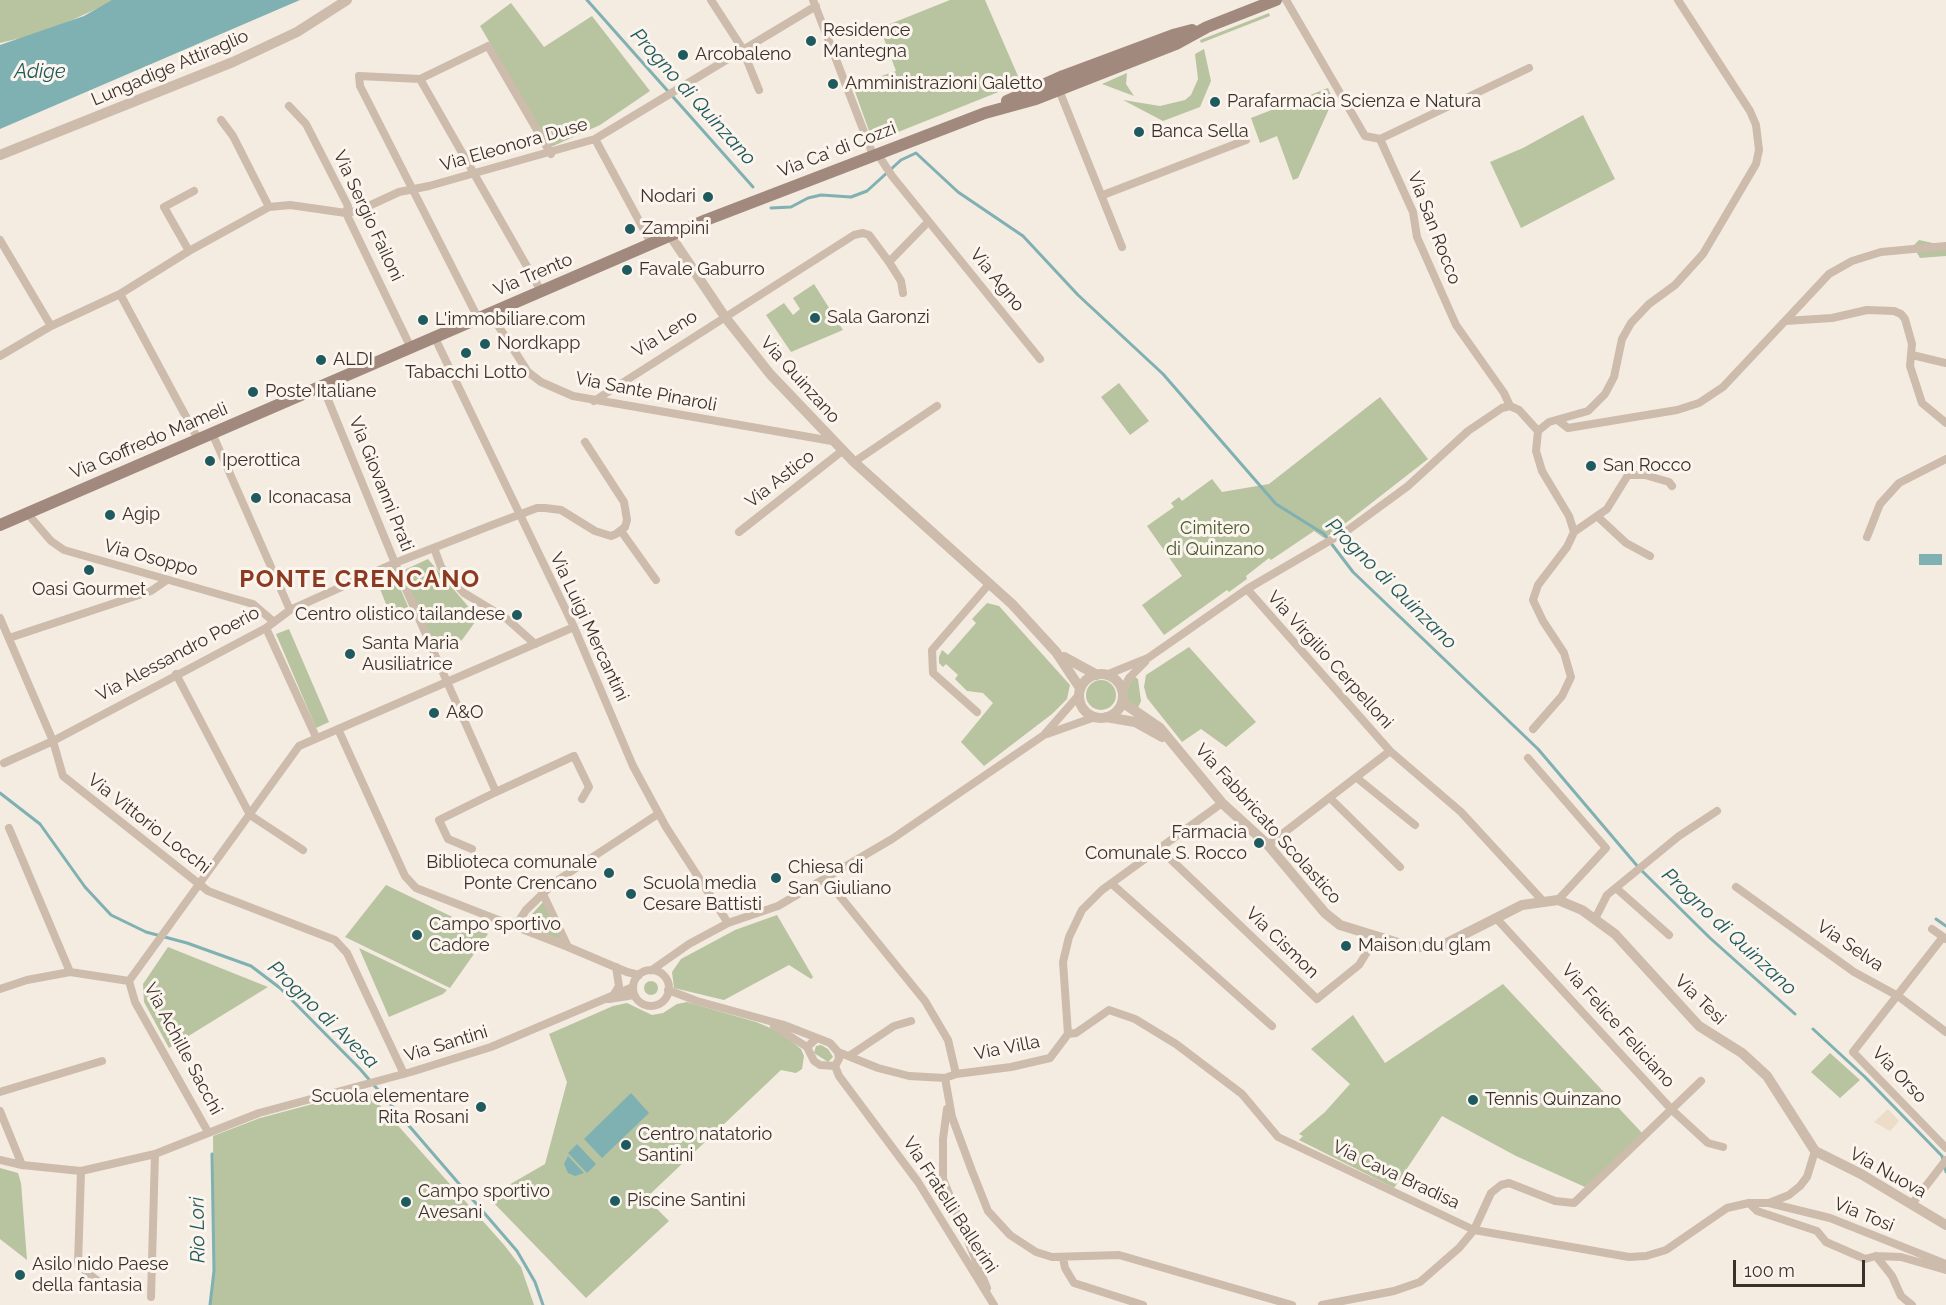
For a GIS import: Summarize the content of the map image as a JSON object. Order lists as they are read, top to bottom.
{
  "streets": {
    "main road": ["Via Ca' di Cozzi", "Via Trento", "Via Goffredo Mameli"],
    "street": [
      "Lungadige Attiraglio",
      "Via Eleonora Duse",
      "Via Sergio Failoni",
      "Via San Rocco",
      "Via Agno",
      "Via Leno",
      "Via Quinzano",
      "Via Sante Pinaroli",
      "Via Astico",
      "Via Giovanni Prati",
      "Via Osoppo",
      "Via Luigi Mercantini",
      "Via Alessandro Poerio",
      "Via Virgilio Cerpelloni",
      "Via Vittorio Locchi",
      "Via Fabbricato Scolastico",
      "Via Cismon",
      "Via Selva",
      "Via Tesi",
      "Via Felice Feliciano",
      "Via Santini",
      "Via Villa",
      "Via Achille Sacchi",
      "Via Orso",
      "Via Nuova",
      "Via Cava Bradisa",
      "Via Fratelli Ballerini",
      "Via Tosi"
    ]
  },
  "crossings": [
    ["Via Eleonora Duse", "Via Sergio Failoni"],
    ["Via Eleonora Duse", "Via Agno"],
    ["Via Eleonora Duse", "Via Sante Pinaroli"],
    ["Via Ca' di Cozzi", "Via Trento"],
    ["Via Ca' di Cozzi", "Via Agno"],
    ["Via Ca' di Cozzi", "Via Quinzano"],
    ["Via Sergio Failoni", "Via Trento"],
    ["Via Sergio Failoni", "Via Goffredo Mameli"],
    ["Via Trento", "Via Quinzano"],
    ["Via Trento", "Via Sante Pinaroli"],
    ["Via Trento", "Via Goffredo Mameli"],
    ["Via Trento", "Via Luigi Mercantini"],
    ["Via Leno", "Via Quinzano"],
    ["Via Leno", "Via Sante Pinaroli"],
    ["Via Quinzano", "Via Sante Pinaroli"],
    ["Via Quinzano", "Via Astico"],
    ["Via Quinzano", "Via Fabbricato Scolastico"],
    ["Via Goffredo Mameli", "Via Giovanni Prati"],
    ["Via Goffredo Mameli", "Via Osoppo"],
    ["Via Giovanni Prati", "Via Alessandro Poerio"],
    ["Via Giovanni Prati", "Via Achille Sacchi"],
    ["Via Osoppo", "Via Alessandro Poerio"],
    ["Via Luigi Mercantini", "Via Alessandro Poerio"],
    ["Via Luigi Mercantini", "Via Santini"],
    ["Via Luigi Mercantini", "Via Achille Sacchi"],
    ["Via Alessandro Poerio", "Via Vittorio Locchi"],
    ["Via Virgilio Cerpelloni", "Via Fabbricato Scolastico"],
    ["Via Virgilio Cerpelloni", "Via Tesi"],
    ["Via Vittorio Locchi", "Via Santini"],
    ["Via Vittorio Locchi", "Via Achille Sacchi"],
    ["Via Fabbricato Scolastico", "Via Cismon"],
    ["Via Fabbricato Scolastico", "Via Tesi"],
    ["Via Fabbricato Scolastico", "Via Felice Feliciano"],
    ["Via Selva", "Via Orso"],
    ["Via Tesi", "Via Nuova"],
    ["Via Tesi", "Via Tosi"],
    ["Via Santini", "Via Villa"],
    ["Via Santini", "Via Achille Sacchi"],
    ["Via Villa", "Via Cava Bradisa"],
    ["Via Villa", "Via Fratelli Ballerini"],
    ["Via Nuova", "Via Tosi"],
    ["Via Cava Bradisa", "Via Tosi"]
  ],
  "districts": ["PONTE CRENCANO"],
  "water": [
    "Adige",
    "Progno di Quinzano",
    "Progno di Avesa",
    "Rio Lori"
  ],
  "parks": ["Cimitero di Quinzano"],
  "places": [
    "Residence Mantegna",
    "Arcobaleno",
    "Amministrazioni Galetto",
    "Parafarmacia Scienza e Natura",
    "Banca Sella",
    "Nodari",
    "Zampini",
    "Favale Gaburro",
    "Sala Garonzi",
    "L'immobiliare.com",
    "Nordkapp",
    "Tabacchi Lotto",
    "ALDI",
    "Poste Italiane",
    "Iperottica",
    "San Rocco",
    "Iconacasa",
    "Agip",
    "Oasi Gourmet",
    "Centro olistico tailandese",
    "Santa Maria Ausiliatrice",
    "A&O",
    "Farmacia Comunale S. Rocco",
    "Biblioteca comunale Ponte Crencano",
    "Chiesa di San Giuliano",
    "Scuola media Cesare Battisti",
    "Campo sportivo Cadore",
    "Maison du glam",
    "Tennis Quinzano",
    "Scuola elementare Rita Rosani",
    "Centro natatorio Santini",
    "Piscine Santini",
    "Campo sportivo Avesani",
    "Asilo nido Paese della fantasia"
  ],
  "scale_bar": "100 m"
}
